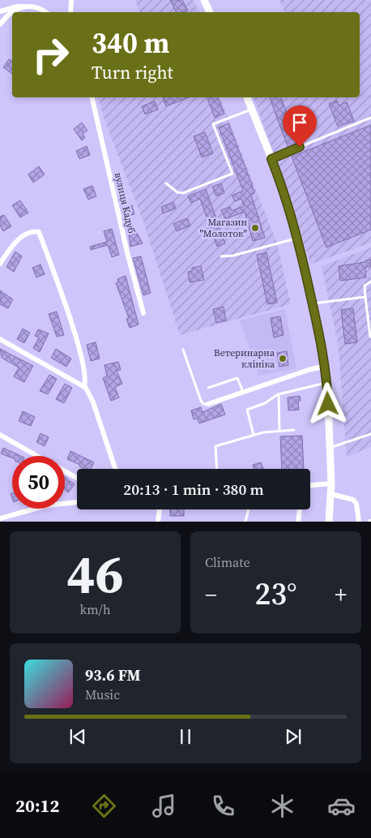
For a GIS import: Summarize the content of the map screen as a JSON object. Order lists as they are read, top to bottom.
{
  "streets": {
    "street": ["вулиця Кадуб"]
  },
  "places": ["Магазин \"Молоток\"", "Ветеринарна клініка"],
  "page": {
    "turn": ["340 m", "Turn right"],
    "limit": "50",
    "trip": "20:13 · 1 min · 380 m",
    "tile": [
      ["46", "km/h"],
      "Climate"
    ],
    "heat": ["−", "23°", "+"],
    "song": ["93.6 FM", "Music"],
    "tabs": "20:12"
  }
}
